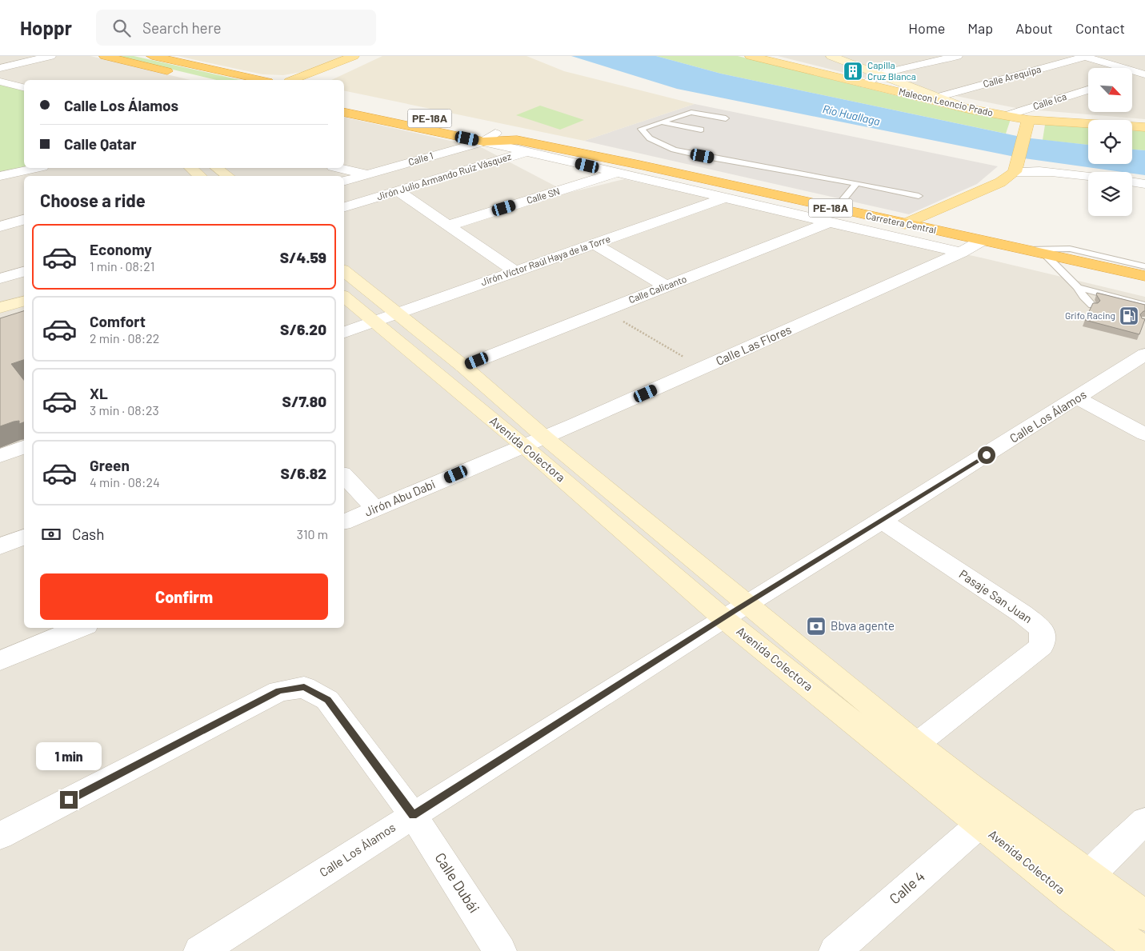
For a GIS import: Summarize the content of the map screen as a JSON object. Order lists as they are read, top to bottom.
{
  "streets": {
    "highway": ["PE-18A", "Carretera Central"],
    "main road": ["Malecon Leoncio Prado"],
    "street": [
      "Calle Arequipa",
      "Calle Ica",
      "Calle 1",
      "Jirón Julio Armando Ruiz Vásquez",
      "Calle SN",
      "Jirón Víctor Raúl Haya de la Torre",
      "Calle Calicanto",
      "Calle Las Flores",
      "Calle Los Álamos",
      "Avenida Colectora",
      "Jirón Abu Dabi",
      "Pasaje San Juan",
      "Calle Dubái",
      "Calle 4"
    ]
  },
  "crossings": [
    ["Calle Ica", "Malecon Leoncio Prado"],
    ["PE-18A", "Calle 1"],
    ["PE-18A", "Jirón Julio Armando Ruiz Vásquez"],
    ["PE-18A", "Calle SN"],
    ["PE-18A", "Jirón Víctor Raúl Haya de la Torre"],
    ["PE-18A", "Calle Calicanto"],
    ["Carretera Central", "Calle Calicanto"],
    ["Carretera Central", "Calle Las Flores"],
    ["Jirón Víctor Raúl Haya de la Torre", "Avenida Colectora"],
    ["Calle Calicanto", "Avenida Colectora"],
    ["Calle Las Flores", "Avenida Colectora"],
    ["Calle Las Flores", "Jirón Abu Dabi"],
    ["Calle Los Álamos", "Avenida Colectora"],
    ["Calle Los Álamos", "Pasaje San Juan"],
    ["Calle Los Álamos", "Calle Dubái"],
    ["Avenida Colectora", "Jirón Abu Dabi"],
    ["Avenida Colectora", "Pasaje San Juan"],
    ["Avenida Colectora", "Calle 4"]
  ],
  "water": ["Río Huallaga"],
  "places": {
    "building": ["Capilla Cruz Blanca"],
    "fuel station": ["Grifo Racing"],
    "bank": ["Bbva agente"]
  },
  "north": "bottom right",
  "page": {
    "header": "Hoppr",
    "search": "Search here",
    "nav": [
      "Home",
      "Map",
      "About",
      "Contact"
    ],
    "banner": ["Calle Los Álamos", "Calle Qatar"],
    "heading": "Choose a ride",
    "list": [
      {
        "name": "Economy",
        "note": "1 min · 08:21",
        "value": "S/4.59"
      },
      {
        "name": "Comfort",
        "note": "2 min · 08:22",
        "value": "S/6.20"
      },
      {
        "name": "XL",
        "note": "3 min · 08:23",
        "value": "S/7.80"
      },
      {
        "name": "Green",
        "note": "4 min · 08:24",
        "value": "S/6.82"
      }
    ],
    "pay": ["Cash", "310 m"],
    "buttons": "Confirm",
    "bubble": "1 min"
  }
}
